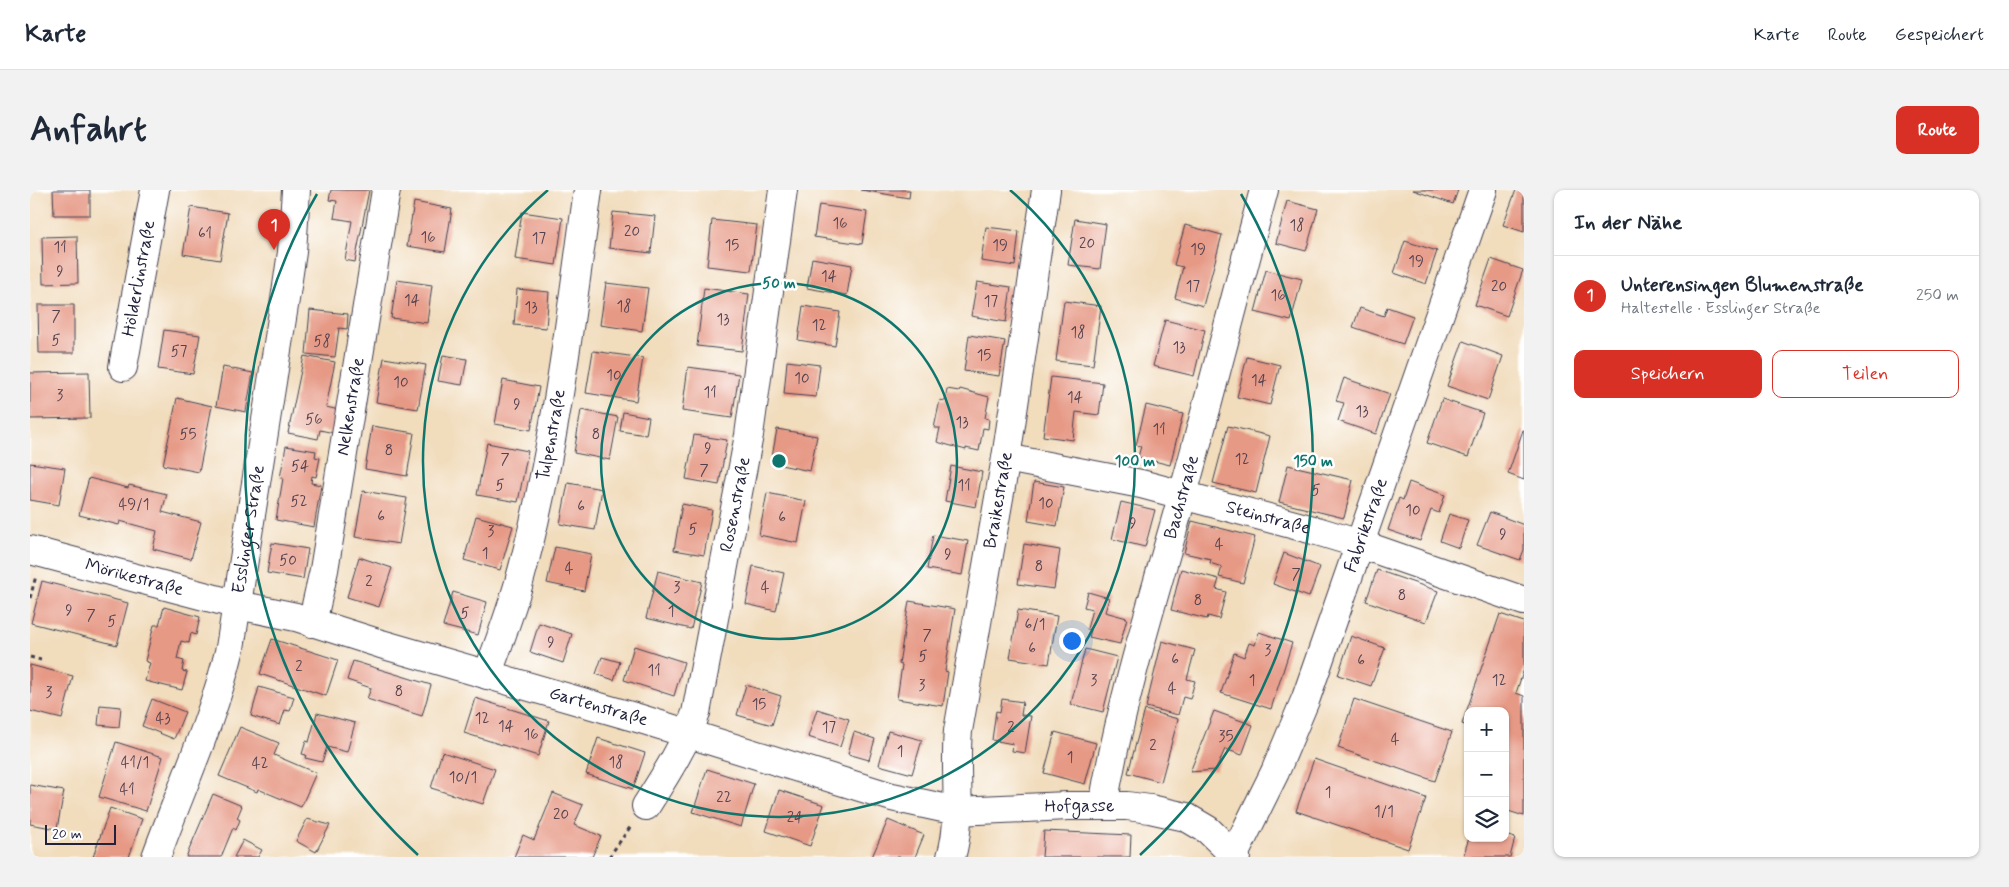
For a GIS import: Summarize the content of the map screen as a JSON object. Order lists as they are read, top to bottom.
{
  "streets": {
    "street": [
      "Hölderlinstraße",
      "Nelkenstraße",
      "Tulpenstraße",
      "Bachstraße",
      "Braikestraße",
      "Rosenstraße",
      "Steinstraße",
      "Fabrikstraße",
      "Esslinger Straße",
      "Mörikestraße",
      "Gartenstraße",
      "Hofgasse"
    ]
  },
  "crossings": [
    ["Nelkenstraße", "Gartenstraße"],
    ["Tulpenstraße", "Gartenstraße"],
    ["Bachstraße", "Steinstraße"],
    ["Bachstraße", "Hofgasse"],
    ["Braikestraße", "Steinstraße"],
    ["Braikestraße", "Gartenstraße"],
    ["Braikestraße", "Hofgasse"],
    ["Rosenstraße", "Gartenstraße"],
    ["Steinstraße", "Fabrikstraße"],
    ["Fabrikstraße", "Hofgasse"],
    ["Esslinger Straße", "Mörikestraße"],
    ["Esslinger Straße", "Gartenstraße"],
    ["Mörikestraße", "Gartenstraße"],
    ["Gartenstraße", "Hofgasse"]
  ],
  "house_numbers": [
    "16",
    "18",
    "20",
    "61",
    "16",
    "17",
    "20",
    "15",
    "19",
    "11",
    "19",
    "19",
    "9",
    "14",
    "17",
    "20",
    "16",
    "14",
    "17",
    "18",
    "13",
    "7",
    "13",
    "12",
    "18",
    "5",
    "58",
    "13",
    "57",
    "15",
    "10",
    "10",
    "14",
    "10",
    "11",
    "3",
    "14",
    "9",
    "13",
    "56",
    "13",
    "11",
    "55",
    "8",
    "9",
    "8",
    "7",
    "12",
    "54",
    "7",
    "5",
    "11",
    "5",
    "52",
    "10",
    "49/1",
    "6",
    "10",
    "6",
    "6",
    "9",
    "5",
    "3",
    "9",
    "4",
    "1",
    "9",
    "50",
    "8",
    "4",
    "7",
    "2",
    "3",
    "4",
    "8",
    "8",
    "9",
    "1",
    "5",
    "7",
    "5",
    "6/1",
    "7",
    "9",
    "6",
    "3",
    "5",
    "6",
    "6",
    "2",
    "11",
    "3",
    "1",
    "12",
    "3",
    "4",
    "8",
    "3",
    "15",
    "43",
    "12",
    "14",
    "17",
    "2",
    "16",
    "35",
    "4",
    "2",
    "1",
    "1",
    "41/1",
    "18",
    "42",
    "10/1",
    "41",
    "1",
    "22",
    "1/1",
    "20",
    "24"
  ],
  "scale_bar": "20 m",
  "page": {
    "header": "Karte",
    "nav": ["Karte", "Route", "Gespeichert"],
    "buttons": [
      "Route",
      ["Speichern", "Teilen"]
    ],
    "title": "Anfahrt",
    "heading": "In der Nähe",
    "pins": "1",
    "list": [
      {
        "mark": "1",
        "name": "Unterensingen Blumenstraße",
        "note": "Haltestelle · Esslinger Straße",
        "value": "250 m"
      }
    ],
    "map_buttons": ["+", "−"],
    "scale": "20 m"
  },
  "rings": ["50 m", "100 m", "150 m"]
}
